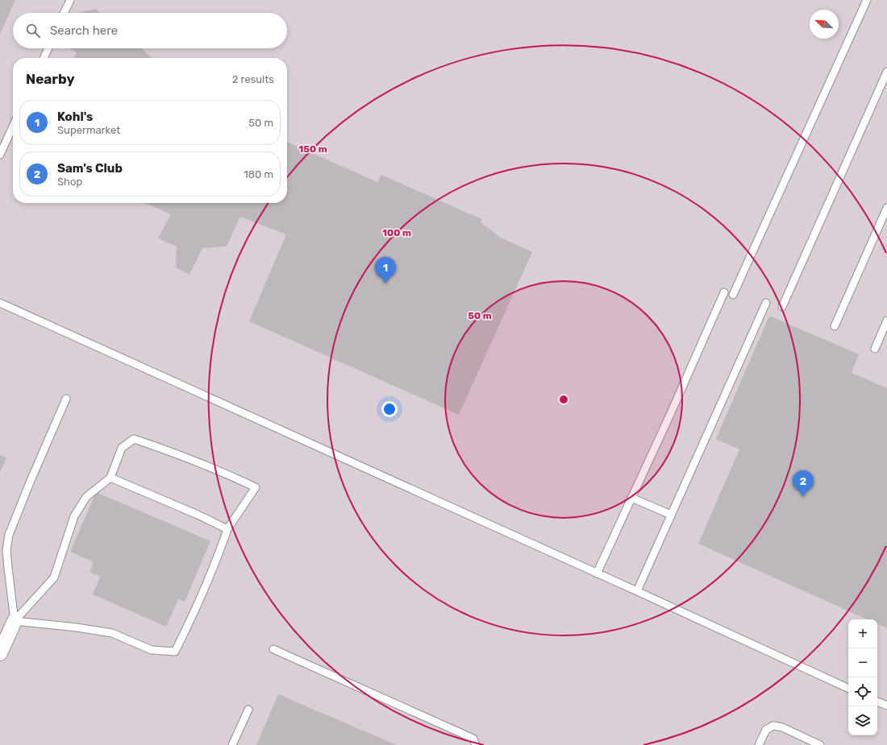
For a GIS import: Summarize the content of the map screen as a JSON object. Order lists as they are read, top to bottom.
{
  "north": "top left",
  "page": {
    "search": "Search here",
    "heading": ["Nearby", "2 results"],
    "list": [
      {
        "mark": "1",
        "name": "Kohl's",
        "note": "Supermarket",
        "value": "50 m"
      },
      {
        "mark": "2",
        "name": "Sam's Club",
        "note": "Shop",
        "value": "180 m"
      }
    ],
    "pins": ["1", "2"],
    "map_buttons": ["+", "−"]
  },
  "rings": ["150 m", "100 m", "50 m"]
}
